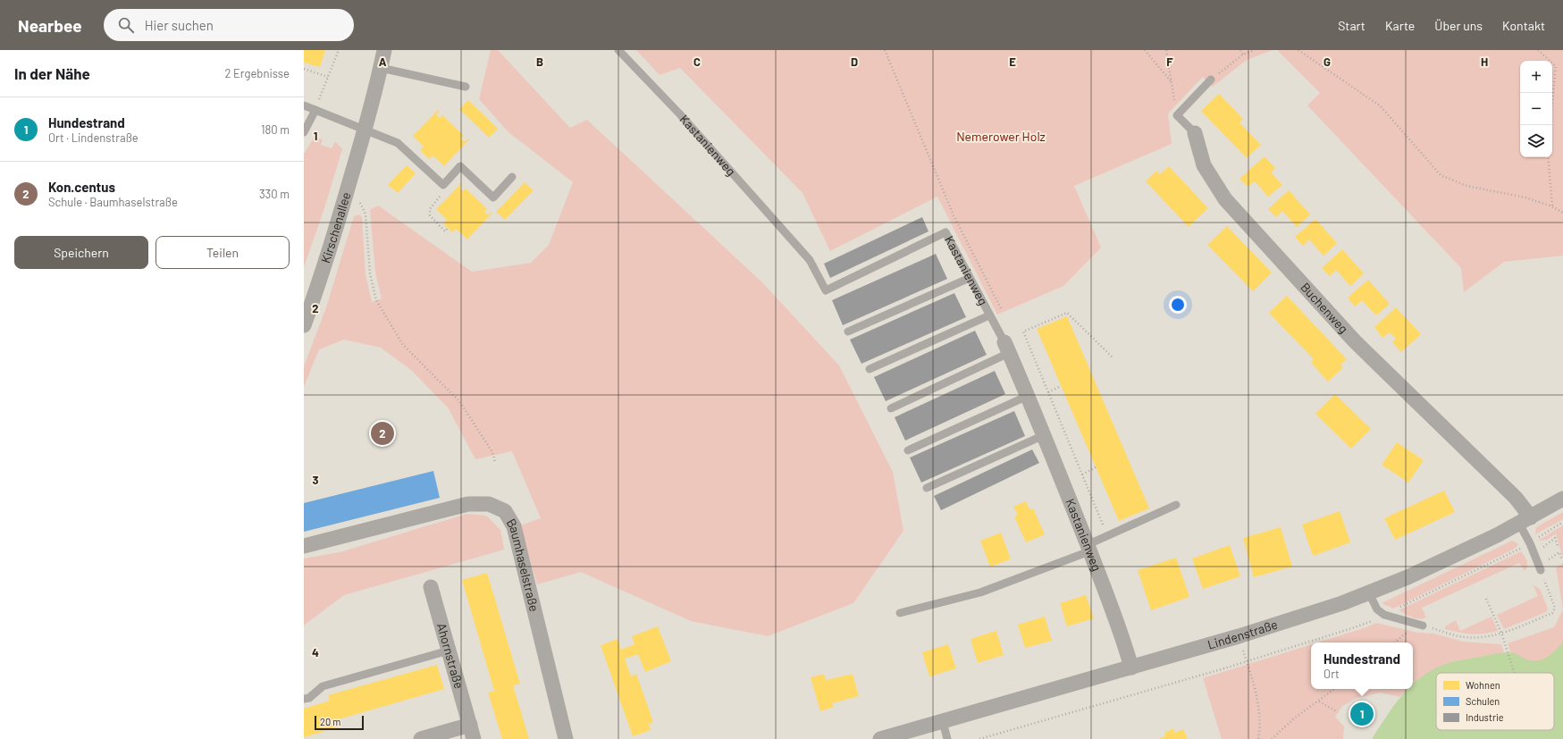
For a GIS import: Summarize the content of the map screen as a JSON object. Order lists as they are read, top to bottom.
{
  "streets": {
    "street": [
      "Kastanienweg",
      "Kirschenallee",
      "Buchenweg",
      "Baumhaselstraße",
      "Lindenstraße",
      "Ahornstraße"
    ]
  },
  "crossings": [
    ["Kastanienweg", "Lindenstraße"],
    ["Buchenweg", "Lindenstraße"]
  ],
  "parks": ["Nemerower Holz"],
  "legend": ["Wohnen", "Schulen", "Industrie"],
  "scale_bar": "20 m",
  "page": {
    "header": "Nearbee",
    "search": "Hier suchen",
    "nav": [
      "Start",
      "Karte",
      "Über uns",
      "Kontakt"
    ],
    "heading": ["In der Nähe", "2 Ergebnisse"],
    "map_buttons": ["+", "−"],
    "list": [
      {
        "mark": "1",
        "name": "Hundestrand",
        "note": "Ort · Lindenstraße",
        "value": "180 m"
      },
      {
        "mark": "2",
        "name": "Kon.centus",
        "note": "Schule · Baumhaselstraße",
        "value": "330 m"
      }
    ],
    "buttons": ["Speichern", "Teilen"],
    "pins": ["2", "1"],
    "popup": ["Hundestrand", "Ort"],
    "scale": "20 m"
  },
  "grid": {
    "columns": [
      "A",
      "B",
      "C",
      "D",
      "E",
      "F",
      "G",
      "H"
    ],
    "rows": [
      "1",
      "2",
      "3",
      "4"
    ]
  }
}
